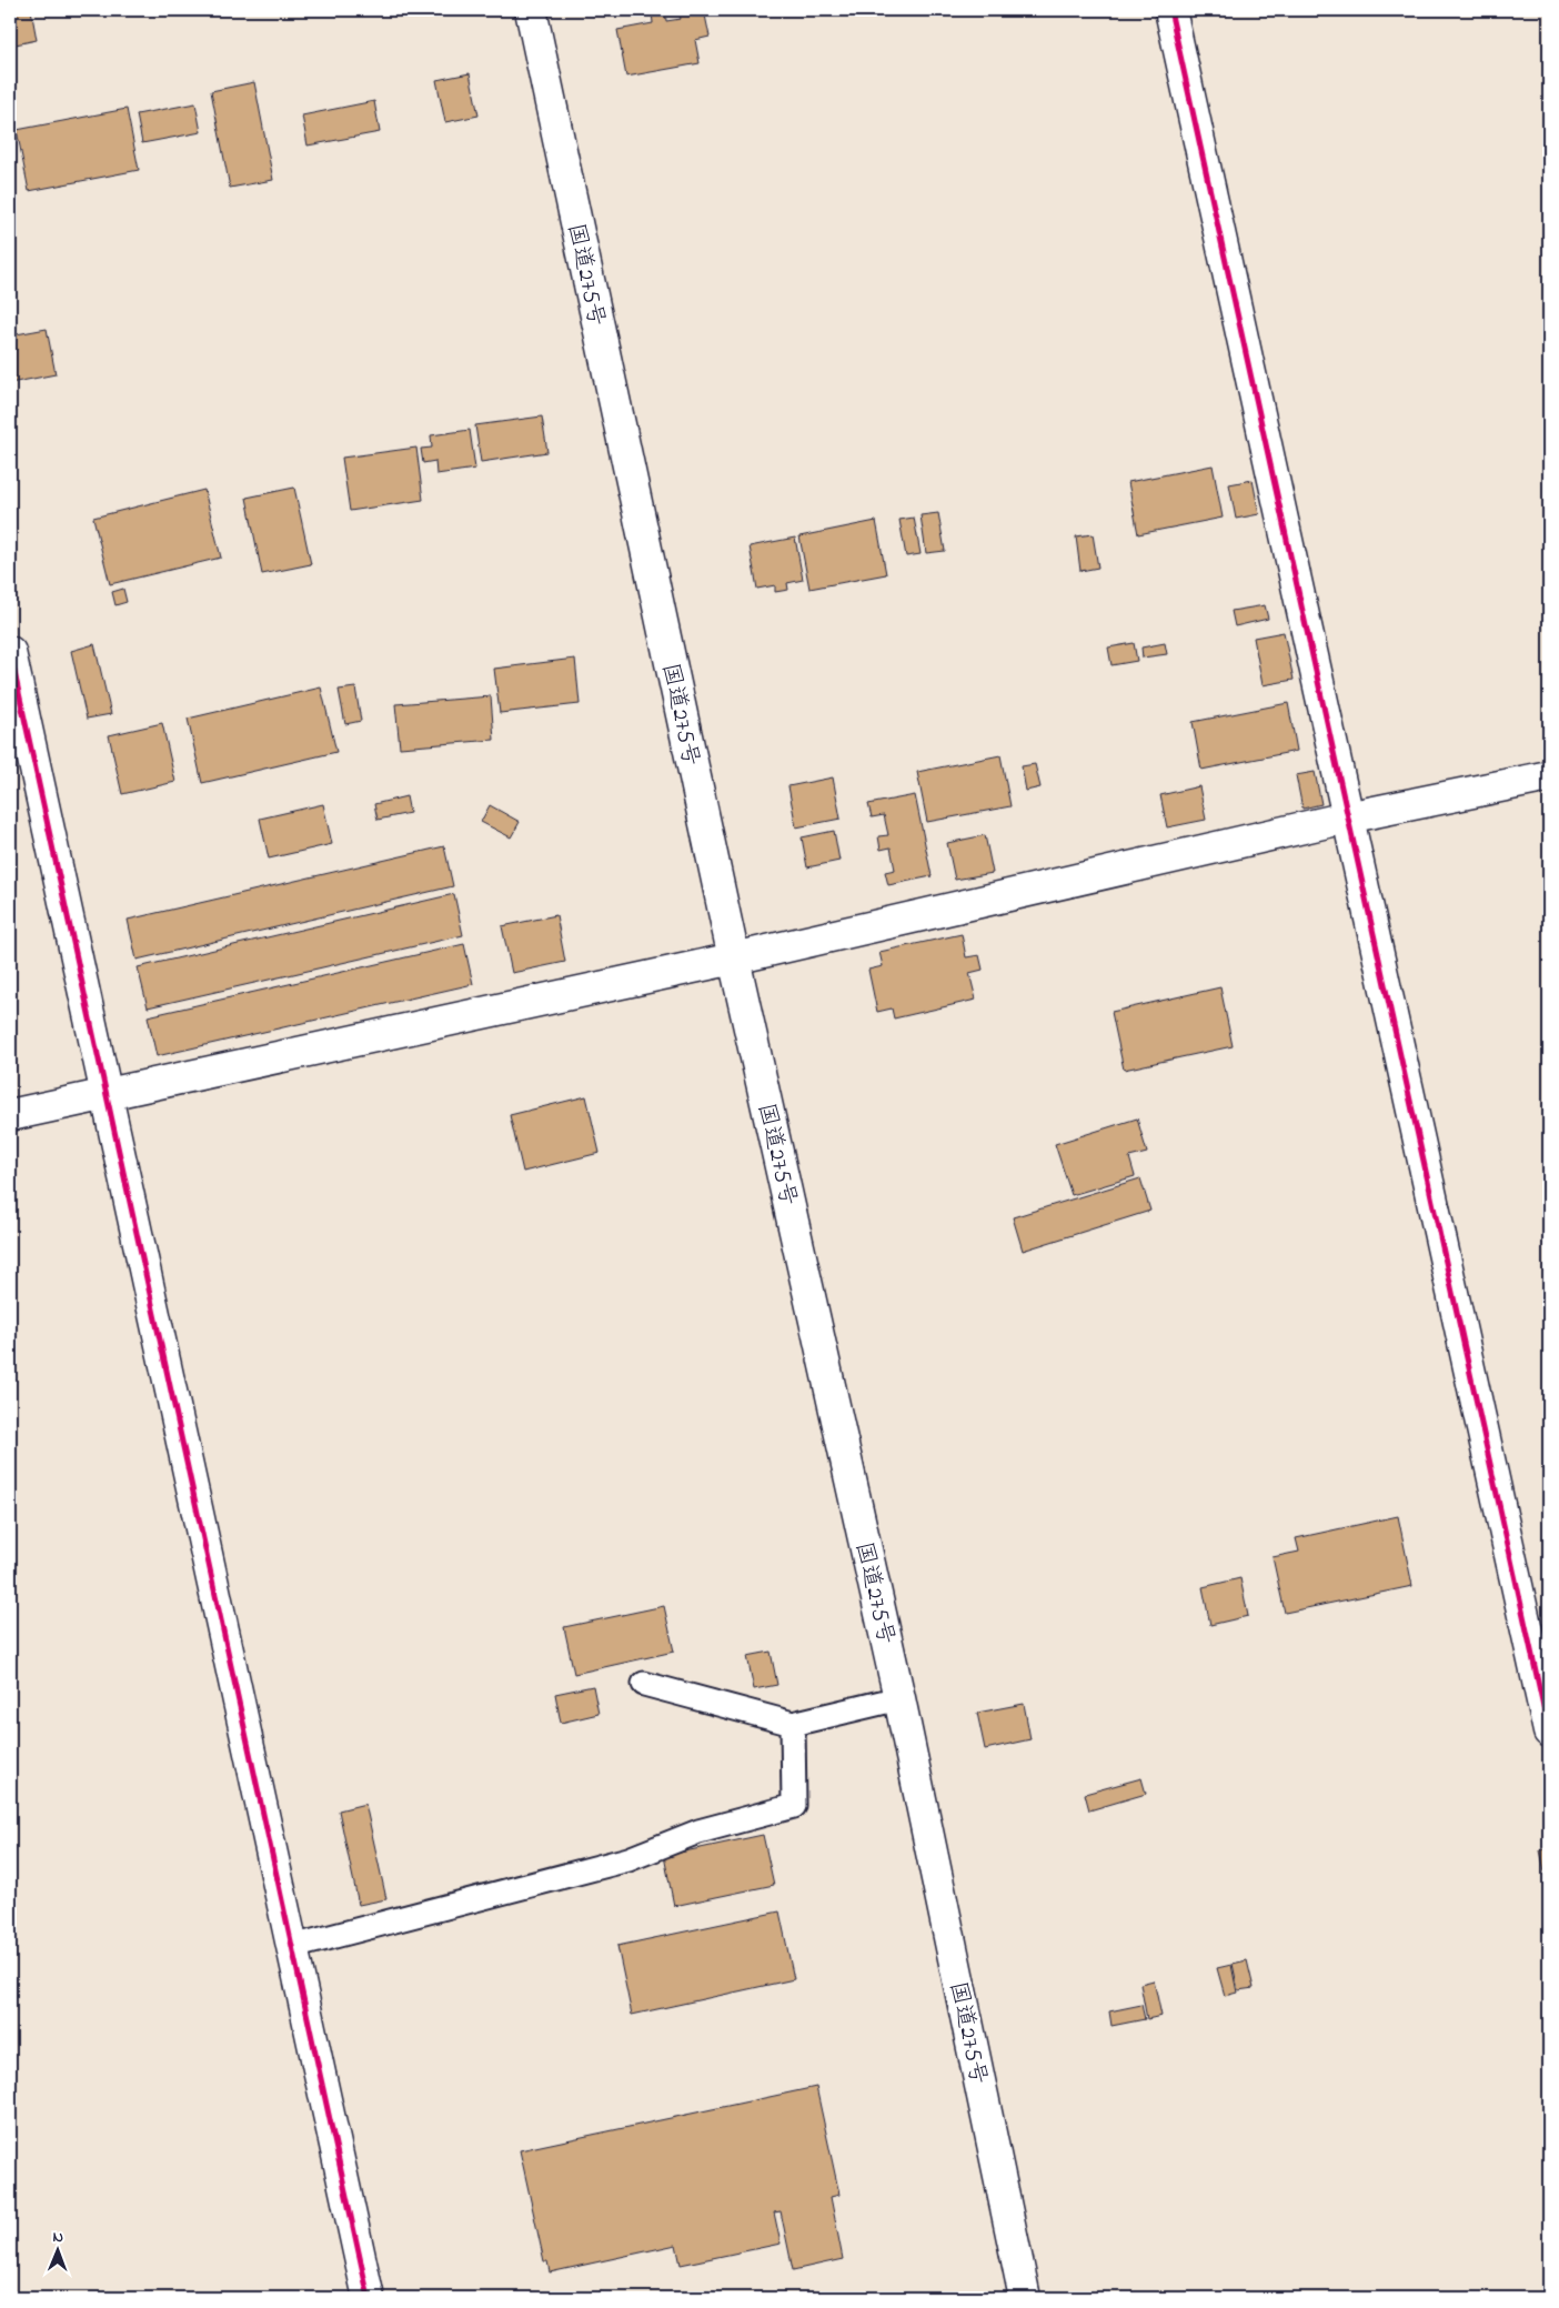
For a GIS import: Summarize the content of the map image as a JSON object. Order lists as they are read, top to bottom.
{
  "streets": {
    "main road": ["国道275号"]
  },
  "north": "top"
}
